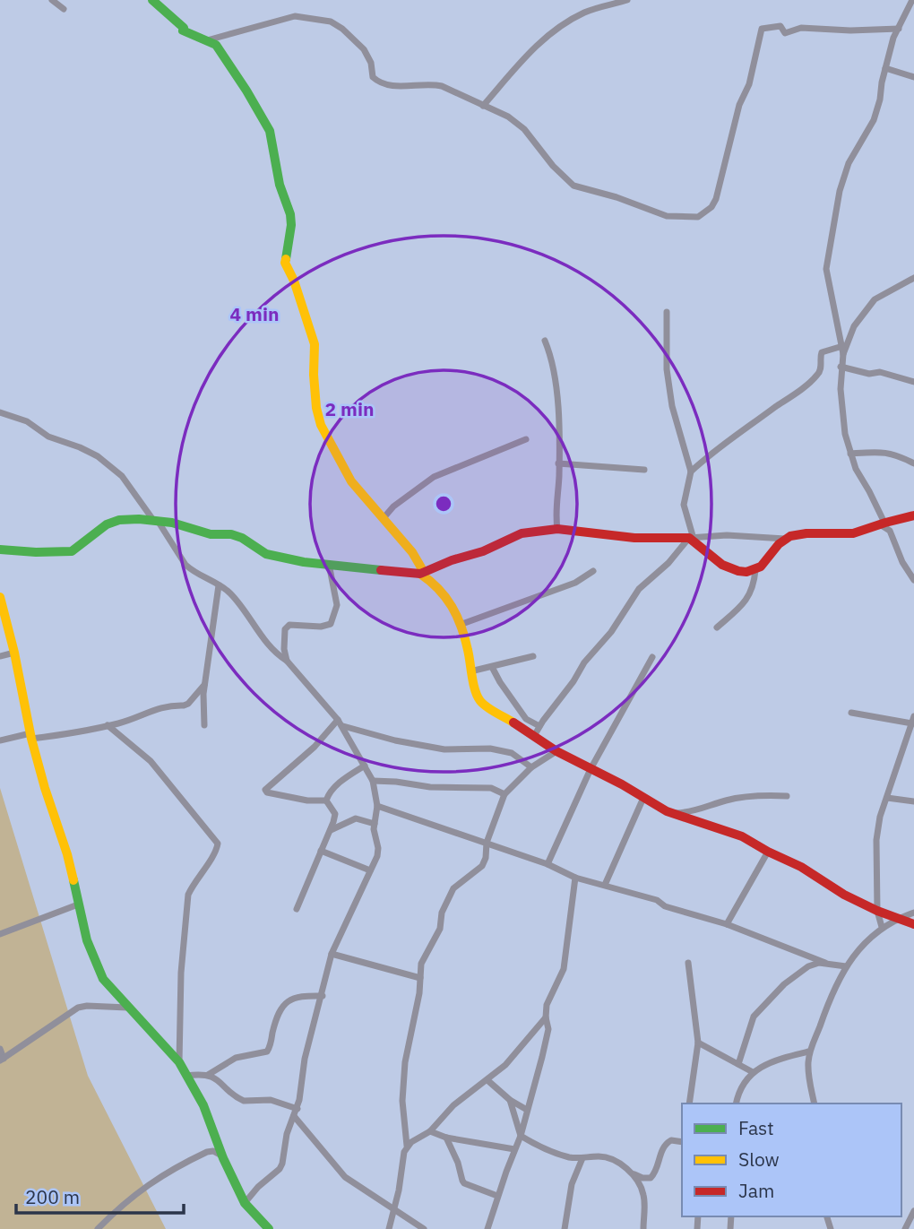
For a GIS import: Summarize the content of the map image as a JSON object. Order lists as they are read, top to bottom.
{
  "legend": ["Fast", "Slow", "Jam"],
  "scale_bar": "200 m",
  "rings": ["4 min", "2 min"]
}
